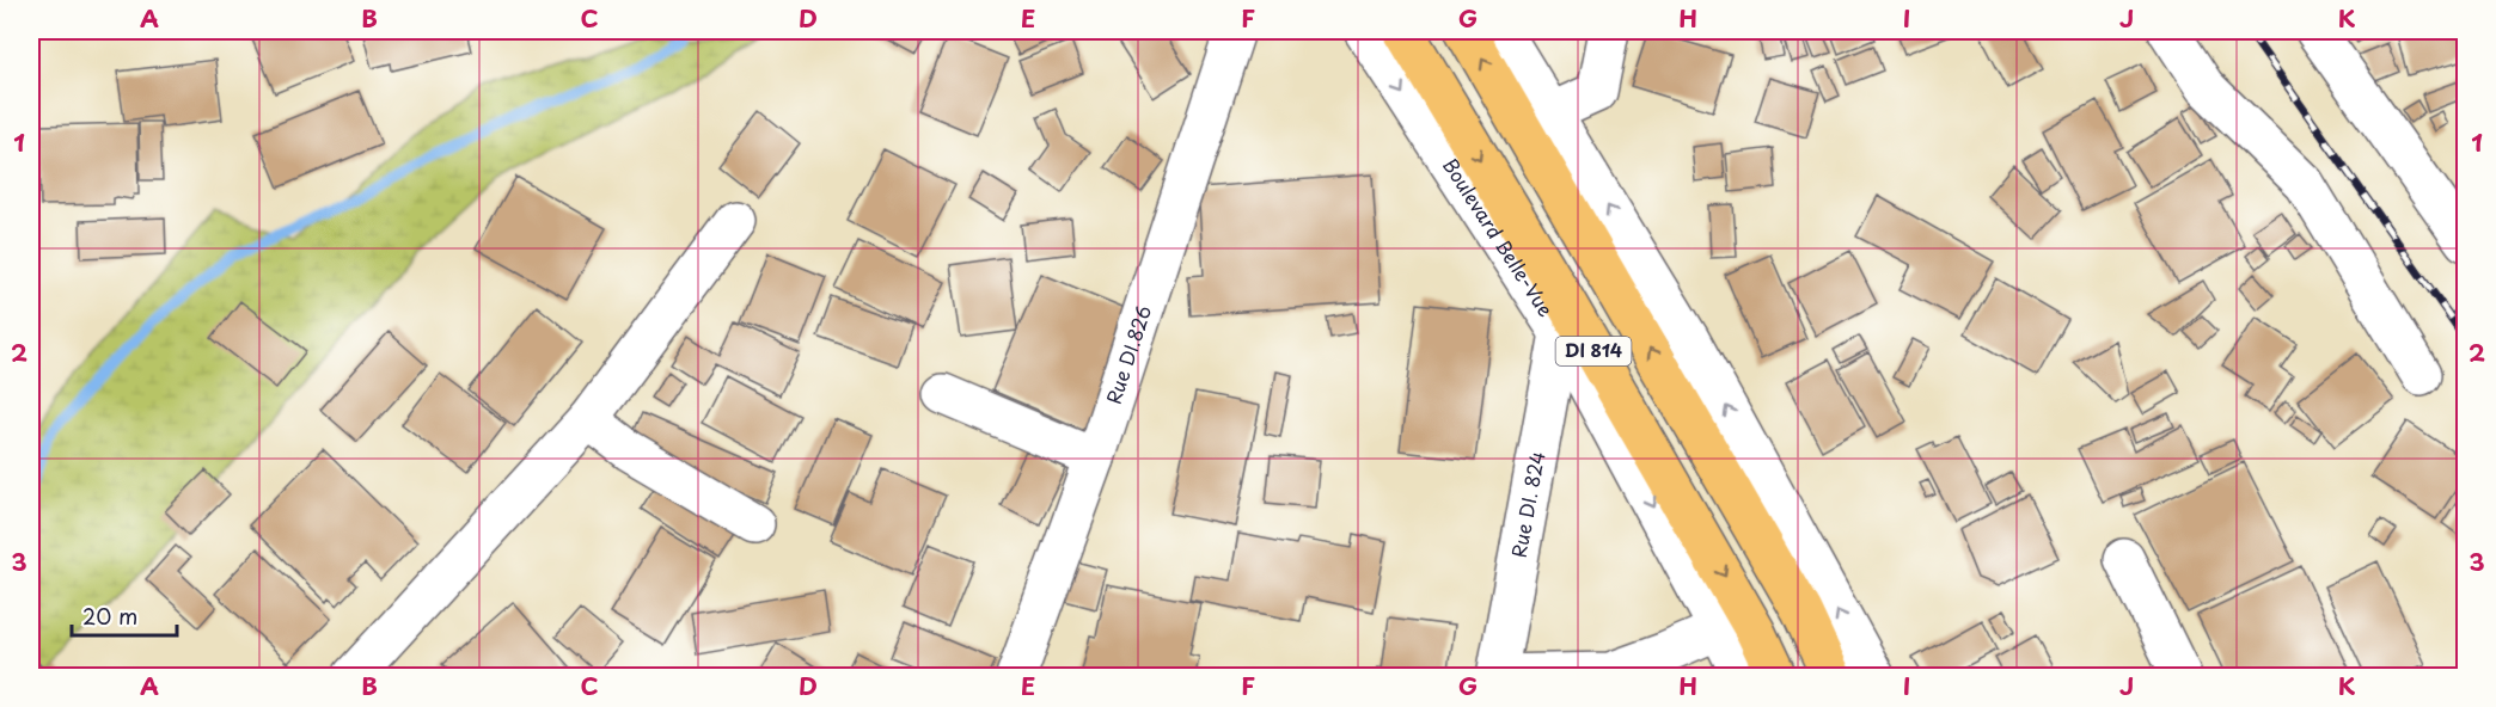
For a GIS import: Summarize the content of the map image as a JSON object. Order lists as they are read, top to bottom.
{
  "streets": {
    "main road": ["Boulevard Belle-Vue", "DI 814"],
    "street": ["Rue DI.826", "Rue DI. 824"]
  },
  "crossings": [
    ["Boulevard Belle-Vue", "Rue DI. 824"]
  ],
  "scale_bar": "20 m",
  "grid": {
    "columns": [
      "A",
      "B",
      "C",
      "D",
      "E",
      "F",
      "G",
      "H",
      "I",
      "J",
      "K"
    ],
    "rows": ["1", "2", "3"]
  }
}
